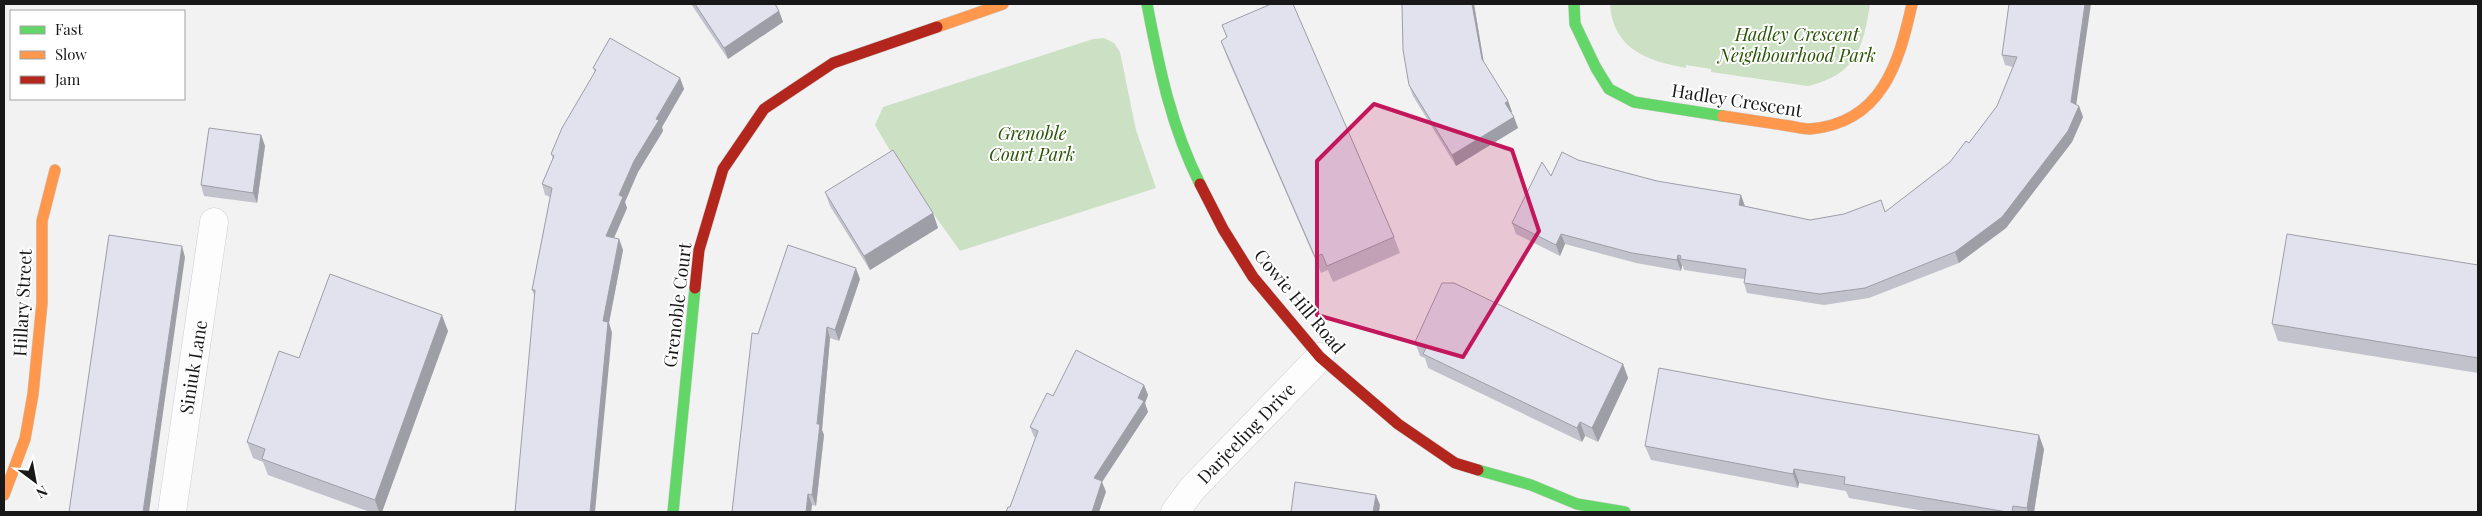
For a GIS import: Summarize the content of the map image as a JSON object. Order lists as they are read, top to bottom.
{
  "streets": {
    "street": [
      "Hadley Crescent",
      "Cowie Hill Road",
      "Hillary Street",
      "Grenoble Court",
      "Siniuk Lane",
      "Darjeeling Drive"
    ]
  },
  "crossings": [
    ["Cowie Hill Road", "Darjeeling Drive"]
  ],
  "parks": ["Hadley Crescent Neighbourhood Park", "Grenoble Court Park"],
  "legend": ["Fast", "Slow", "Jam"],
  "north": "bottom right"
}
